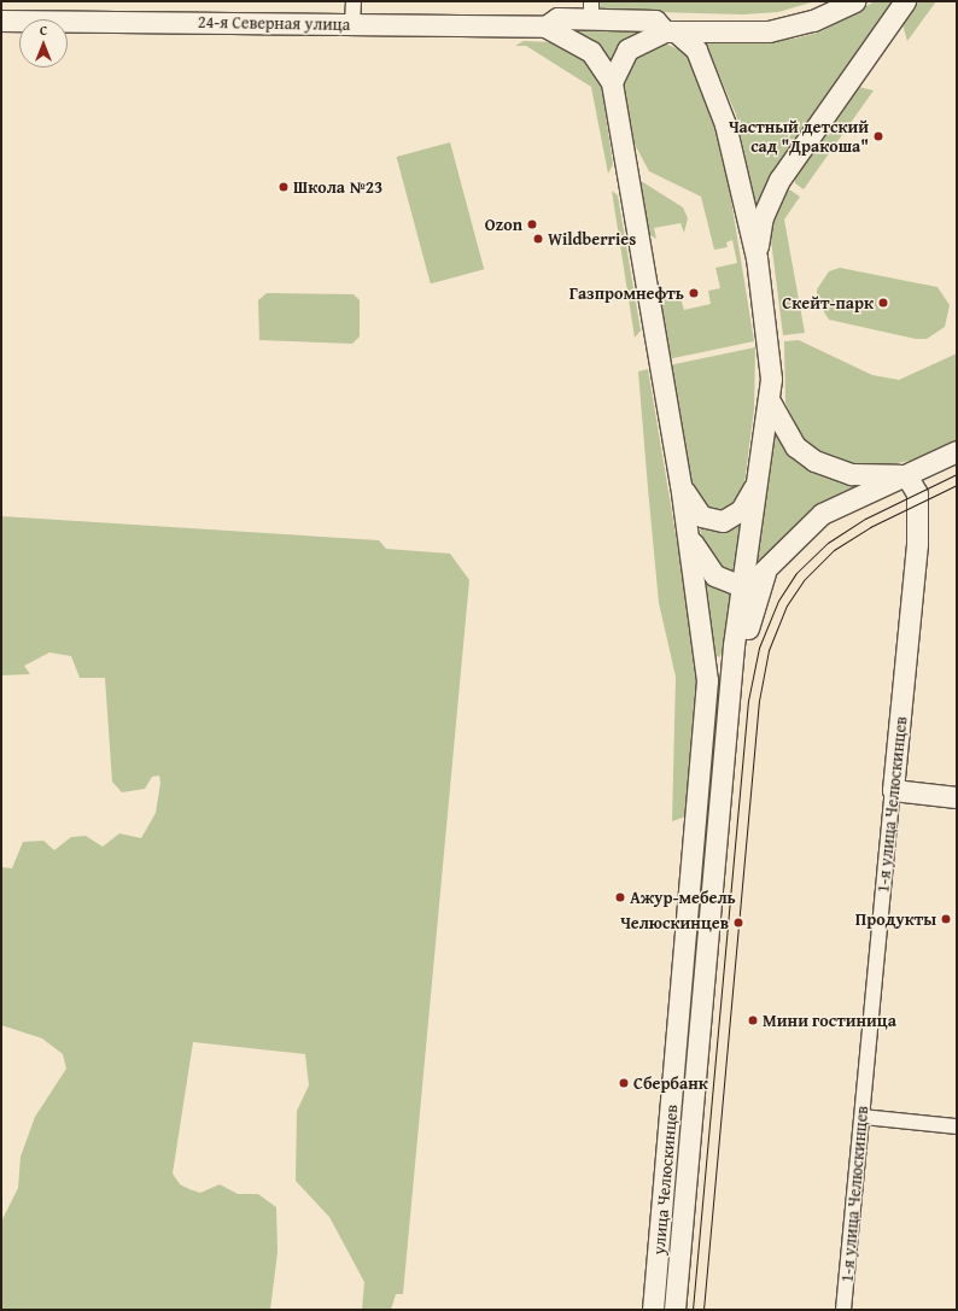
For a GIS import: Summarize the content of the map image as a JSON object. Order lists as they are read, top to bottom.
{
  "streets": {
    "main road": ["24-я Северная улица", "1-я улица Челюскинцев", "улица Челюскинцев"]
  },
  "crossings": [
    ["24-я Северная улица", "улица Челюскинцев"]
  ],
  "places": [
    "Частный детский сад \"Дракоша\"",
    "Школа №23",
    "Ozon",
    "Wildberries",
    "Газпромнефть",
    "Скейт-парк",
    "Ажур-мебель",
    "Продукты",
    "Челюскинцев",
    "Мини гостиница",
    "Сбербанк"
  ],
  "north": "top"
}
